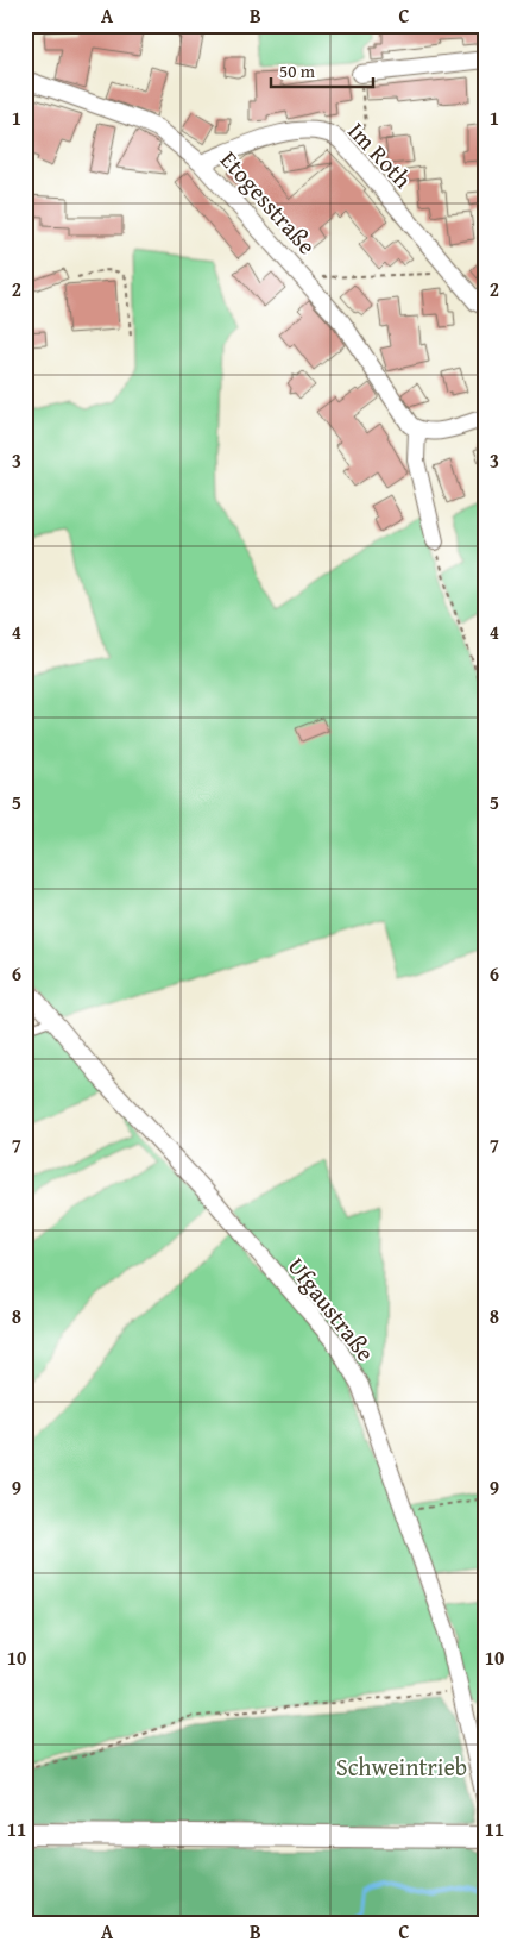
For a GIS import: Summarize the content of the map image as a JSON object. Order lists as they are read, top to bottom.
{
  "streets": {
    "street": ["Im Roth", "Etogesstraße", "Ufgaustraße"]
  },
  "crossings": [
    ["Im Roth", "Etogesstraße"]
  ],
  "parks": ["Schweintrieb"],
  "scale_bar": "50 m",
  "grid": {
    "columns": ["A", "B", "C"],
    "rows": [
      "1",
      "2",
      "3",
      "4",
      "5",
      "6",
      "7",
      "8",
      "9",
      "10",
      "11"
    ]
  }
}
